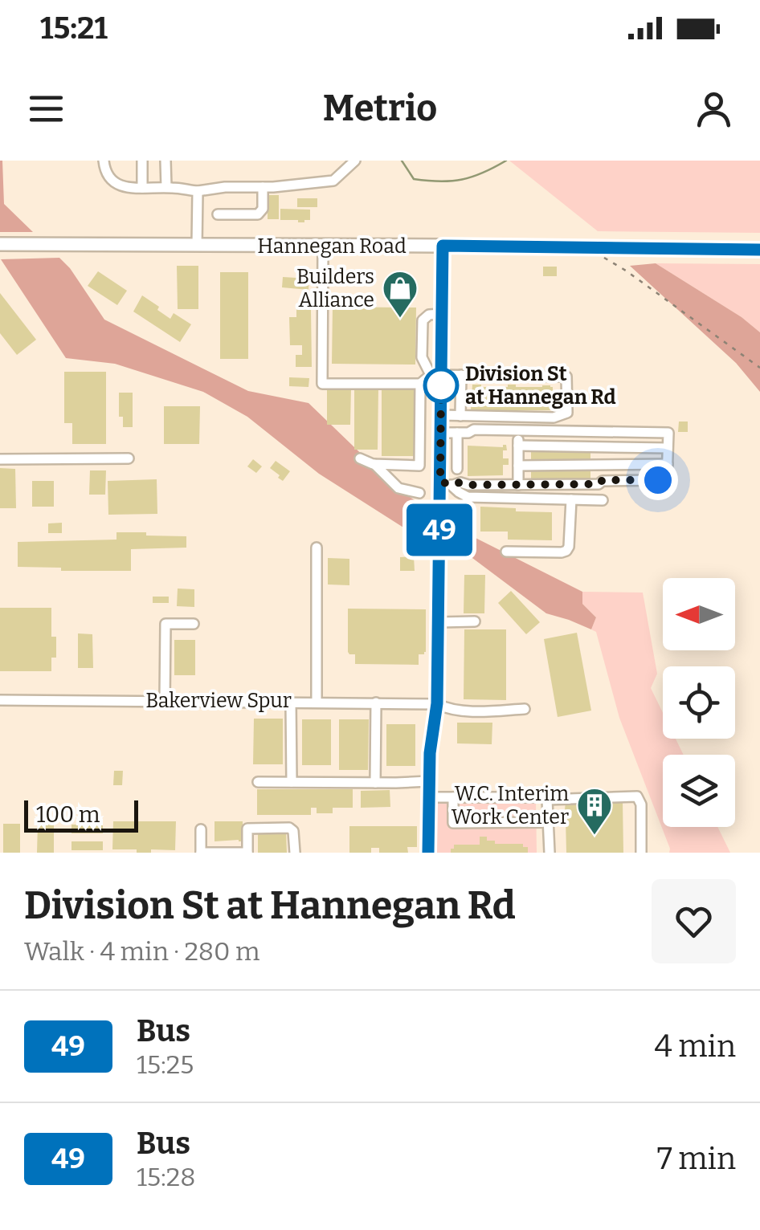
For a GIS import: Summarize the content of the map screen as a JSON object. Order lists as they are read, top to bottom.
{
  "streets": {
    "main road": ["Hannegan Road"],
    "street": ["Bakerview Spur"]
  },
  "places": {
    "shop": ["Builders Alliance"],
    "other": ["Division St at Hannegan Rd"],
    "building": ["W.C. Interim Work Center"]
  },
  "lines": ["bus line 49"],
  "scale_bar": "100 m",
  "north": "left",
  "page": {
    "status": "15:21",
    "header": "Metrio",
    "on_map": "49",
    "scale": "100 m",
    "heading": ["Division St at Hannegan Rd", "Walk · 4 min · 280 m"],
    "list": [
      {
        "mark": "49",
        "name": "Bus",
        "note": "15:25",
        "value": "4 min"
      },
      {
        "mark": "49",
        "name": "Bus",
        "note": "15:28",
        "value": "7 min"
      }
    ]
  }
}
